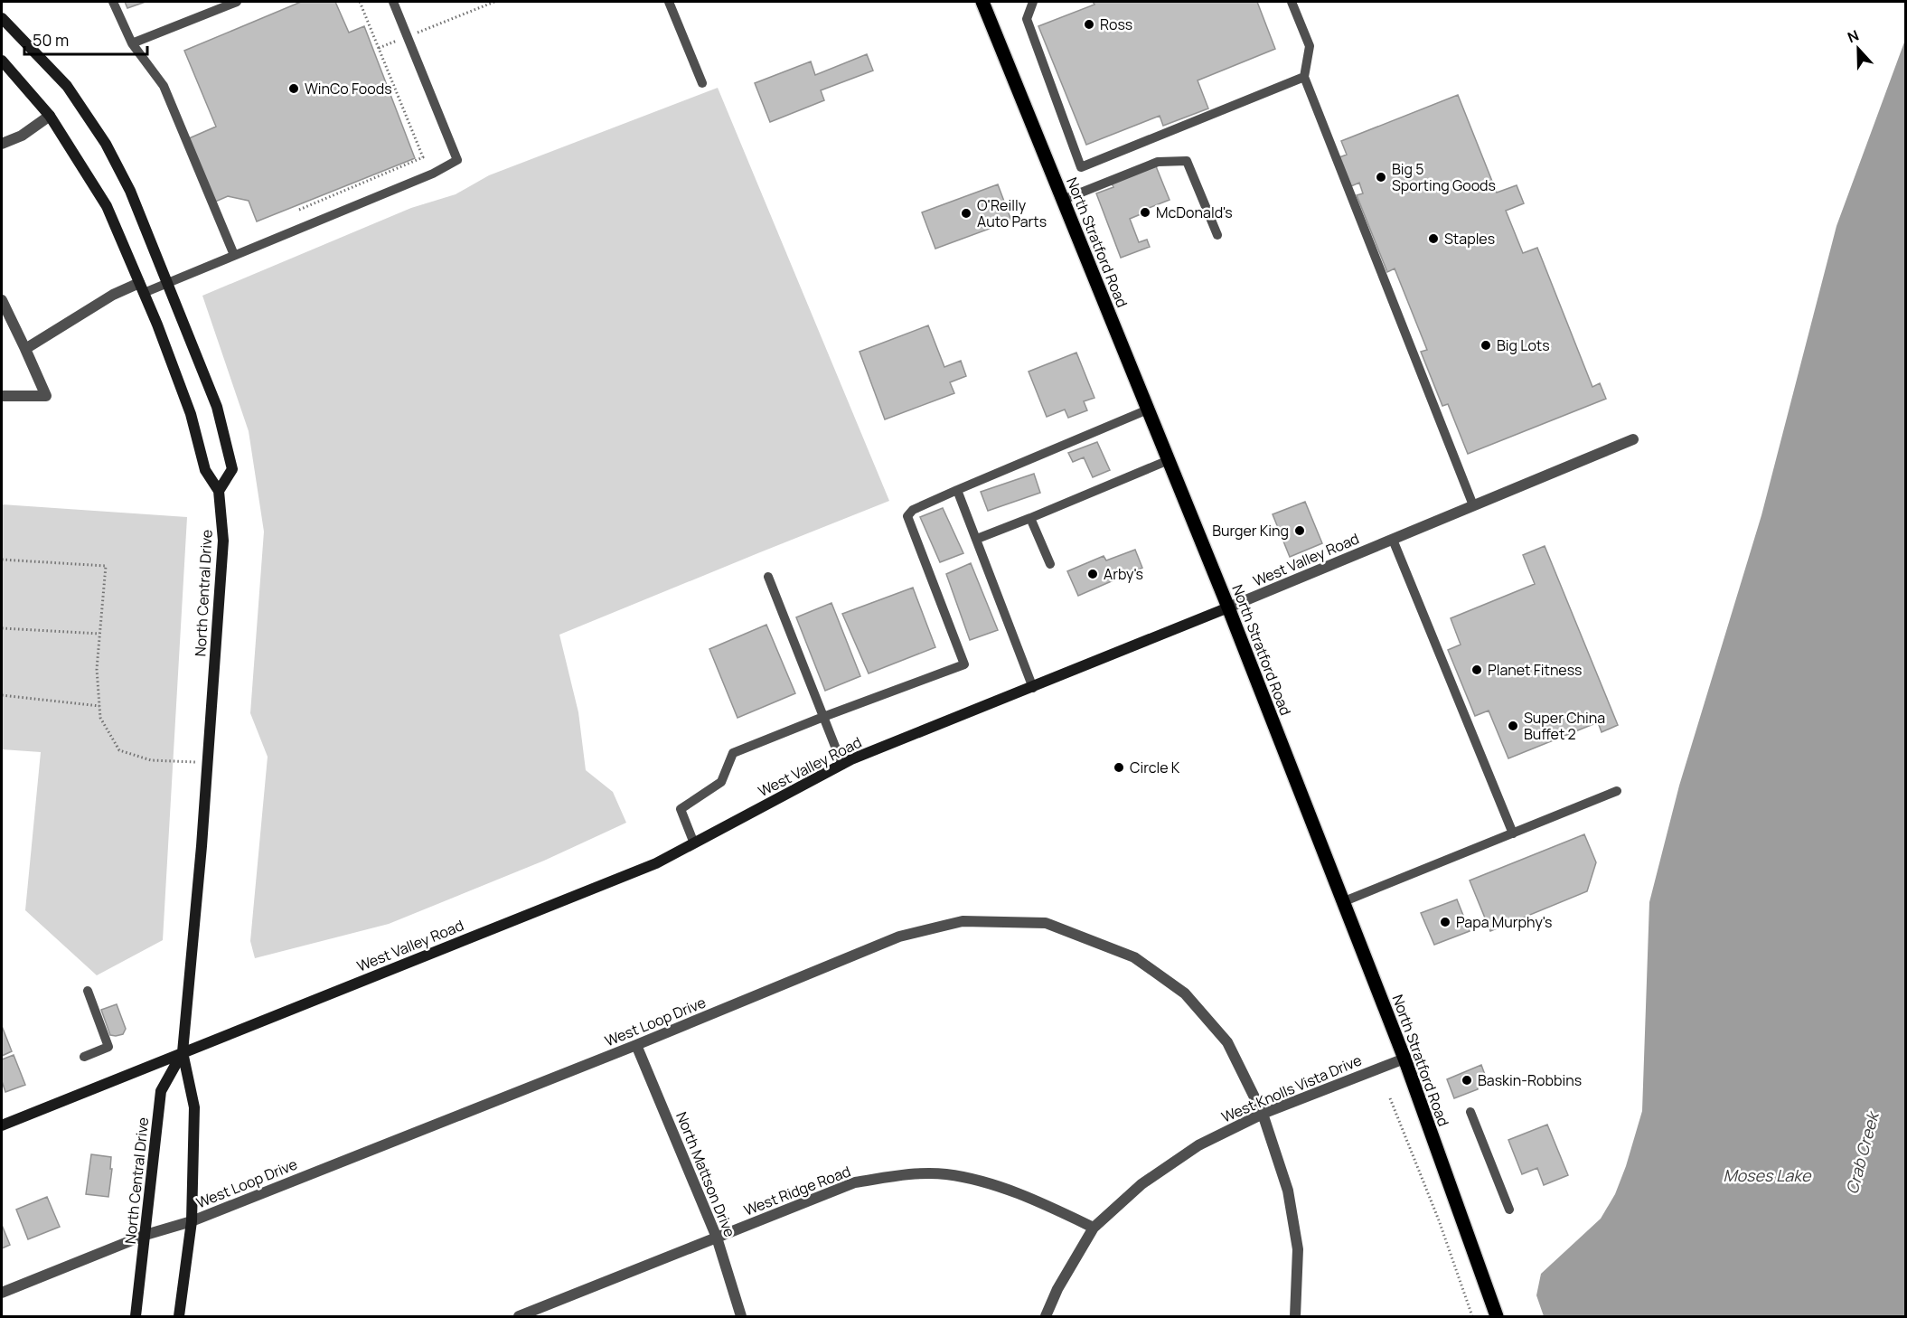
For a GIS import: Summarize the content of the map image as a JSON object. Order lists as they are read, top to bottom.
{
  "streets": {
    "main road": ["North Stratford Road", "West Valley Road", "North Central Drive"],
    "street": [
      "West Loop Drive",
      "West Knolls Vista Drive",
      "North Mattson Drive",
      "West Ridge Road"
    ]
  },
  "crossings": [
    ["North Stratford Road", "West Valley Road"],
    ["North Stratford Road", "West Knolls Vista Drive"],
    ["West Valley Road", "North Central Drive"],
    ["North Central Drive", "West Loop Drive"],
    ["West Loop Drive", "West Knolls Vista Drive"],
    ["West Loop Drive", "North Mattson Drive"],
    ["West Knolls Vista Drive", "West Ridge Road"],
    ["North Mattson Drive", "West Ridge Road"]
  ],
  "water": ["Crab Creek", "Moses Lake"],
  "places": [
    "Ross",
    "WinCo Foods",
    "Big 5 Sporting Goods",
    "McDonald's",
    "O'Reilly Auto Parts",
    "Staples",
    "Big Lots",
    "Burger King",
    "Arby's",
    "Planet Fitness",
    "Super China Buffet 2",
    "Circle K",
    "Papa Murphy's",
    "Baskin-Robbins"
  ],
  "scale_bar": "50 m",
  "north": "top"
}
